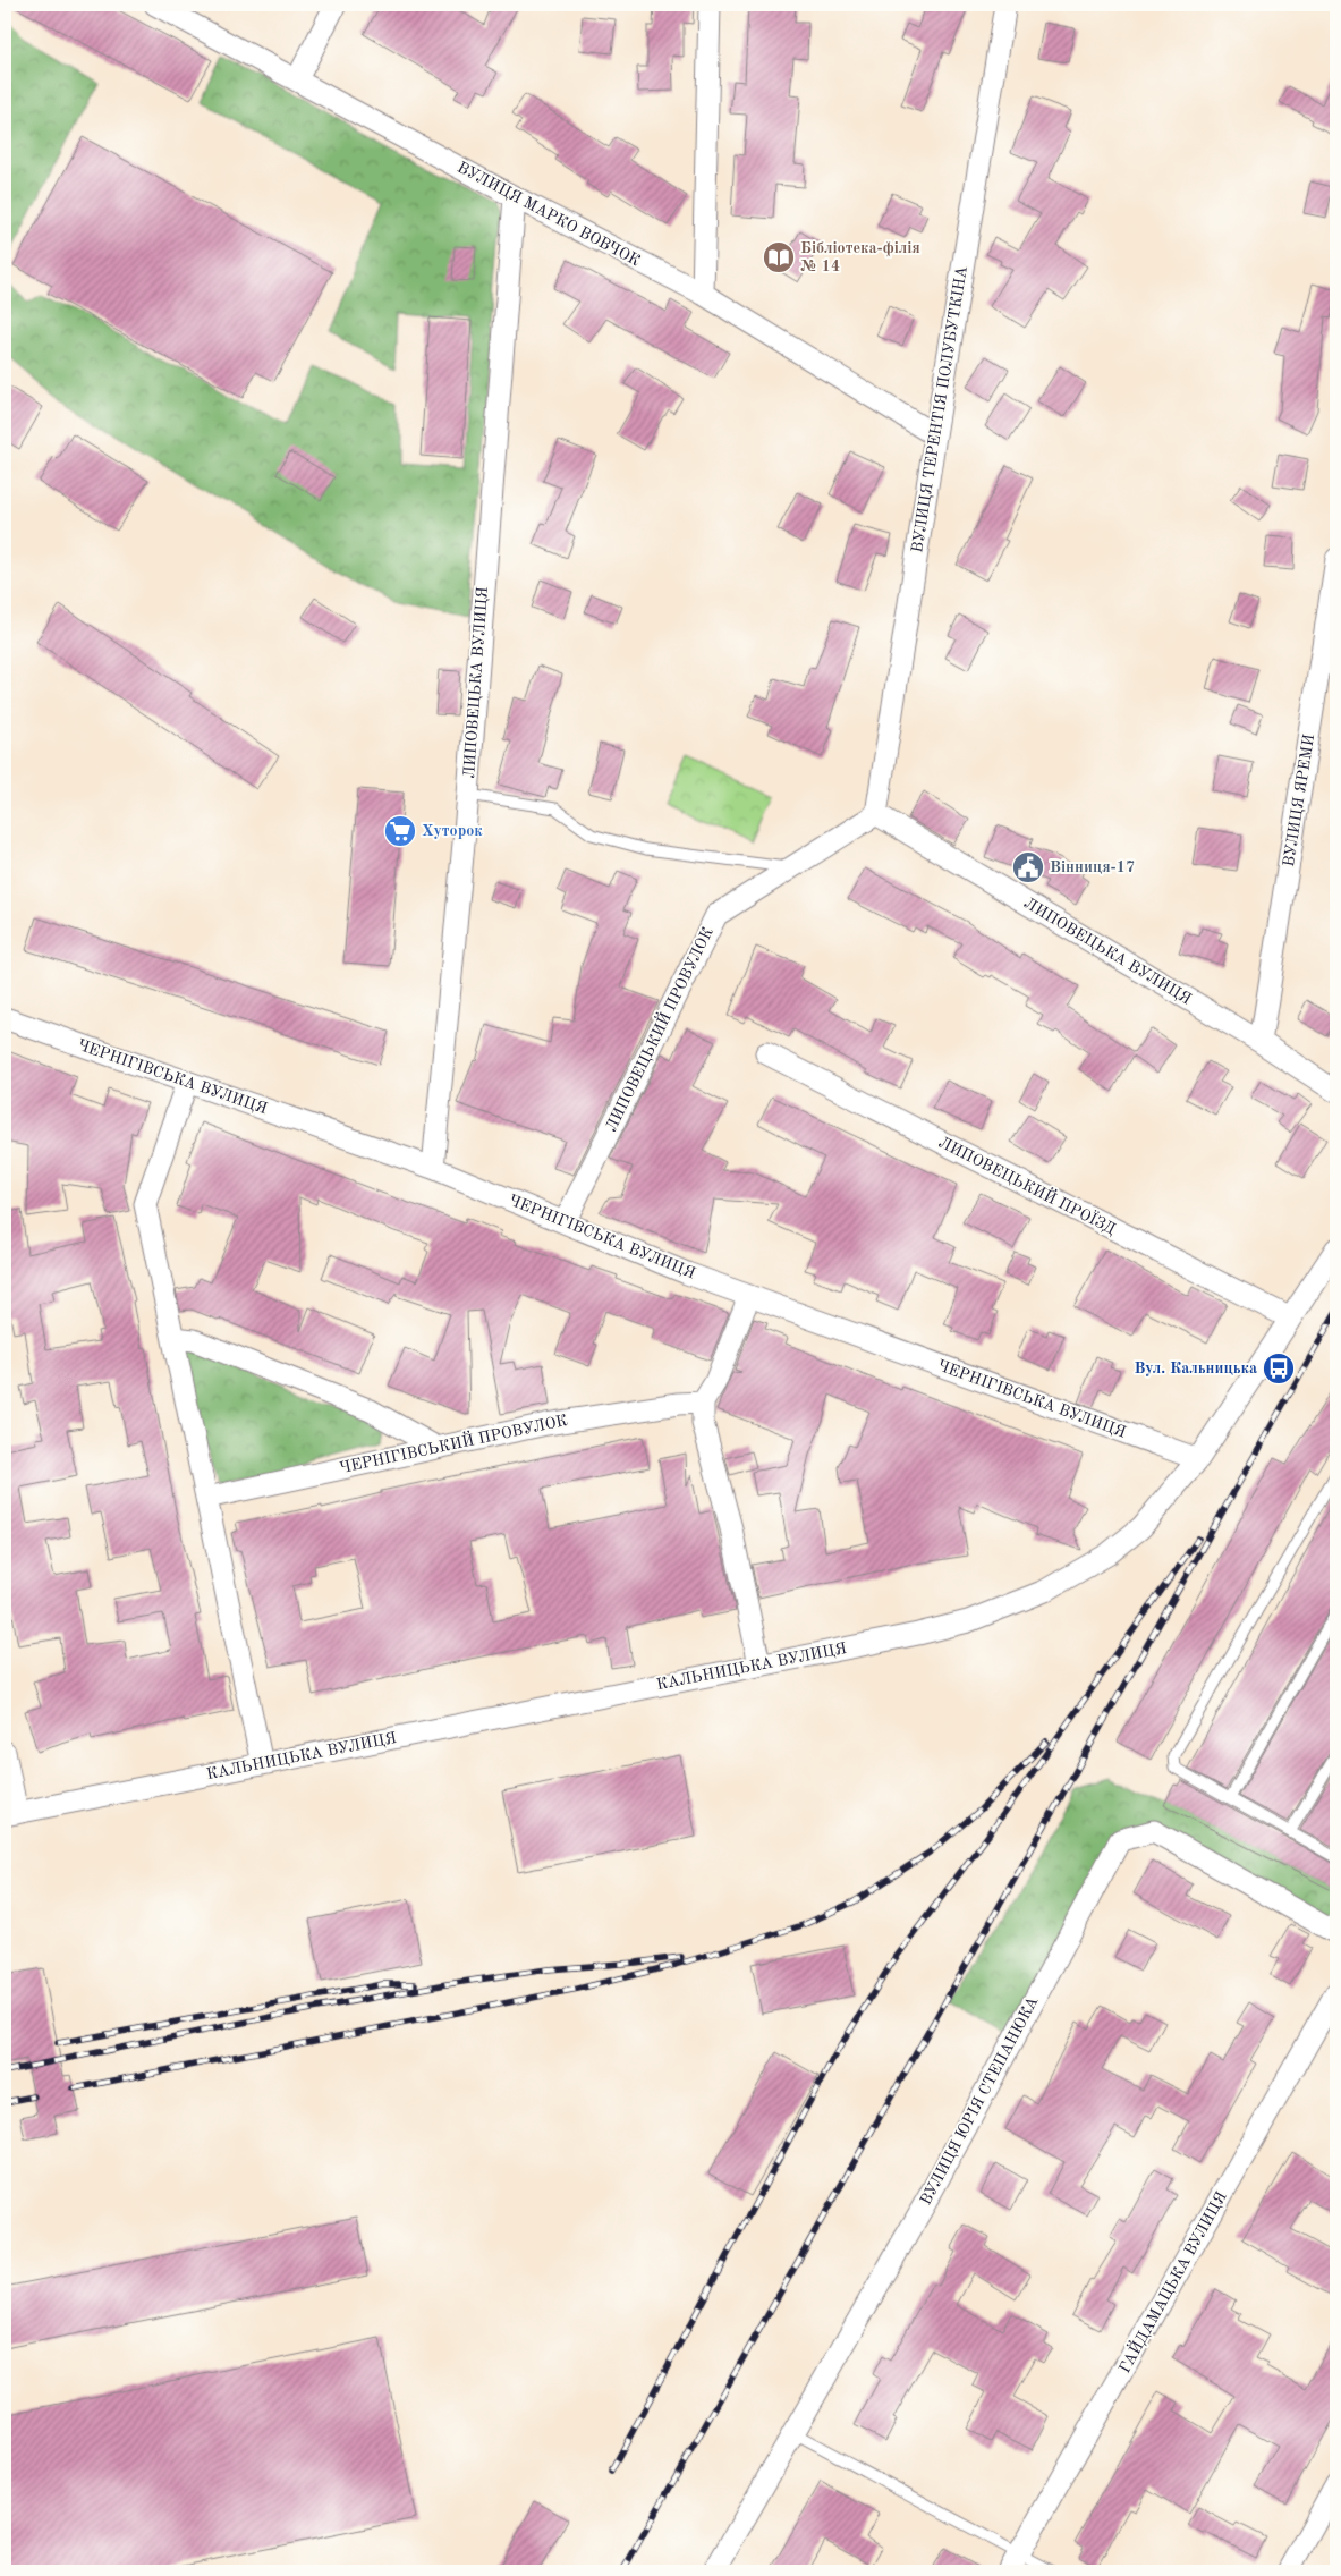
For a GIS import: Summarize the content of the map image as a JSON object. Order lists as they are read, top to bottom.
{
  "streets": {
    "street": [
      "ВУЛИЦЯ МАРКО ВОВЧОК",
      "ВУЛИЦЯ ТЕРЕНТІЯ ПОЛУБУТКІНА",
      "ЛИПОВЕЦЬКА ВУЛИЦЯ",
      "ВУЛИЦЯ ЯРЕМИ",
      "ЛИПОВЕЦЬКИЙ ПРОВУЛОК",
      "ЧЕРНІГІВСЬКА ВУЛИЦЯ",
      "ЛИПОВЕЦЬКИЙ ПРОЇЗД",
      "ЧЕРНІГІВСЬКИЙ ПРОВУЛОК",
      "КАЛЬНИЦЬКА ВУЛИЦЯ",
      "ВУЛИЦЯ ЮРІЯ СТЕПАНЮКА",
      "ГАЙДАМАЦЬКА ВУЛИЦЯ"
    ]
  },
  "crossings": [
    ["ВУЛИЦЯ МАРКО ВОВЧОК", "ВУЛИЦЯ ТЕРЕНТІЯ ПОЛУБУТКІНА"],
    ["ВУЛИЦЯ МАРКО ВОВЧОК", "ЛИПОВЕЦЬКА ВУЛИЦЯ"],
    ["ВУЛИЦЯ ТЕРЕНТІЯ ПОЛУБУТКІНА", "ЛИПОВЕЦЬКА ВУЛИЦЯ"],
    ["ВУЛИЦЯ ТЕРЕНТІЯ ПОЛУБУТКІНА", "ЛИПОВЕЦЬКИЙ ПРОВУЛОК"],
    ["ЛИПОВЕЦЬКА ВУЛИЦЯ", "ВУЛИЦЯ ЯРЕМИ"],
    ["ЛИПОВЕЦЬКА ВУЛИЦЯ", "ЛИПОВЕЦЬКИЙ ПРОВУЛОК"],
    ["ЛИПОВЕЦЬКА ВУЛИЦЯ", "ЧЕРНІГІВСЬКА ВУЛИЦЯ"],
    ["ЛИПОВЕЦЬКИЙ ПРОВУЛОК", "ЧЕРНІГІВСЬКА ВУЛИЦЯ"],
    ["ЧЕРНІГІВСЬКА ВУЛИЦЯ", "КАЛЬНИЦЬКА ВУЛИЦЯ"],
    ["ЛИПОВЕЦЬКИЙ ПРОЇЗД", "КАЛЬНИЦЬКА ВУЛИЦЯ"]
  ],
  "places": {
    "library": ["Бібліотека-філія № 14"],
    "supermarket": ["Хуторок"],
    "public building": ["Вінниця-17"],
    "bus stop": ["Вул. Кальницька"]
  }
}
